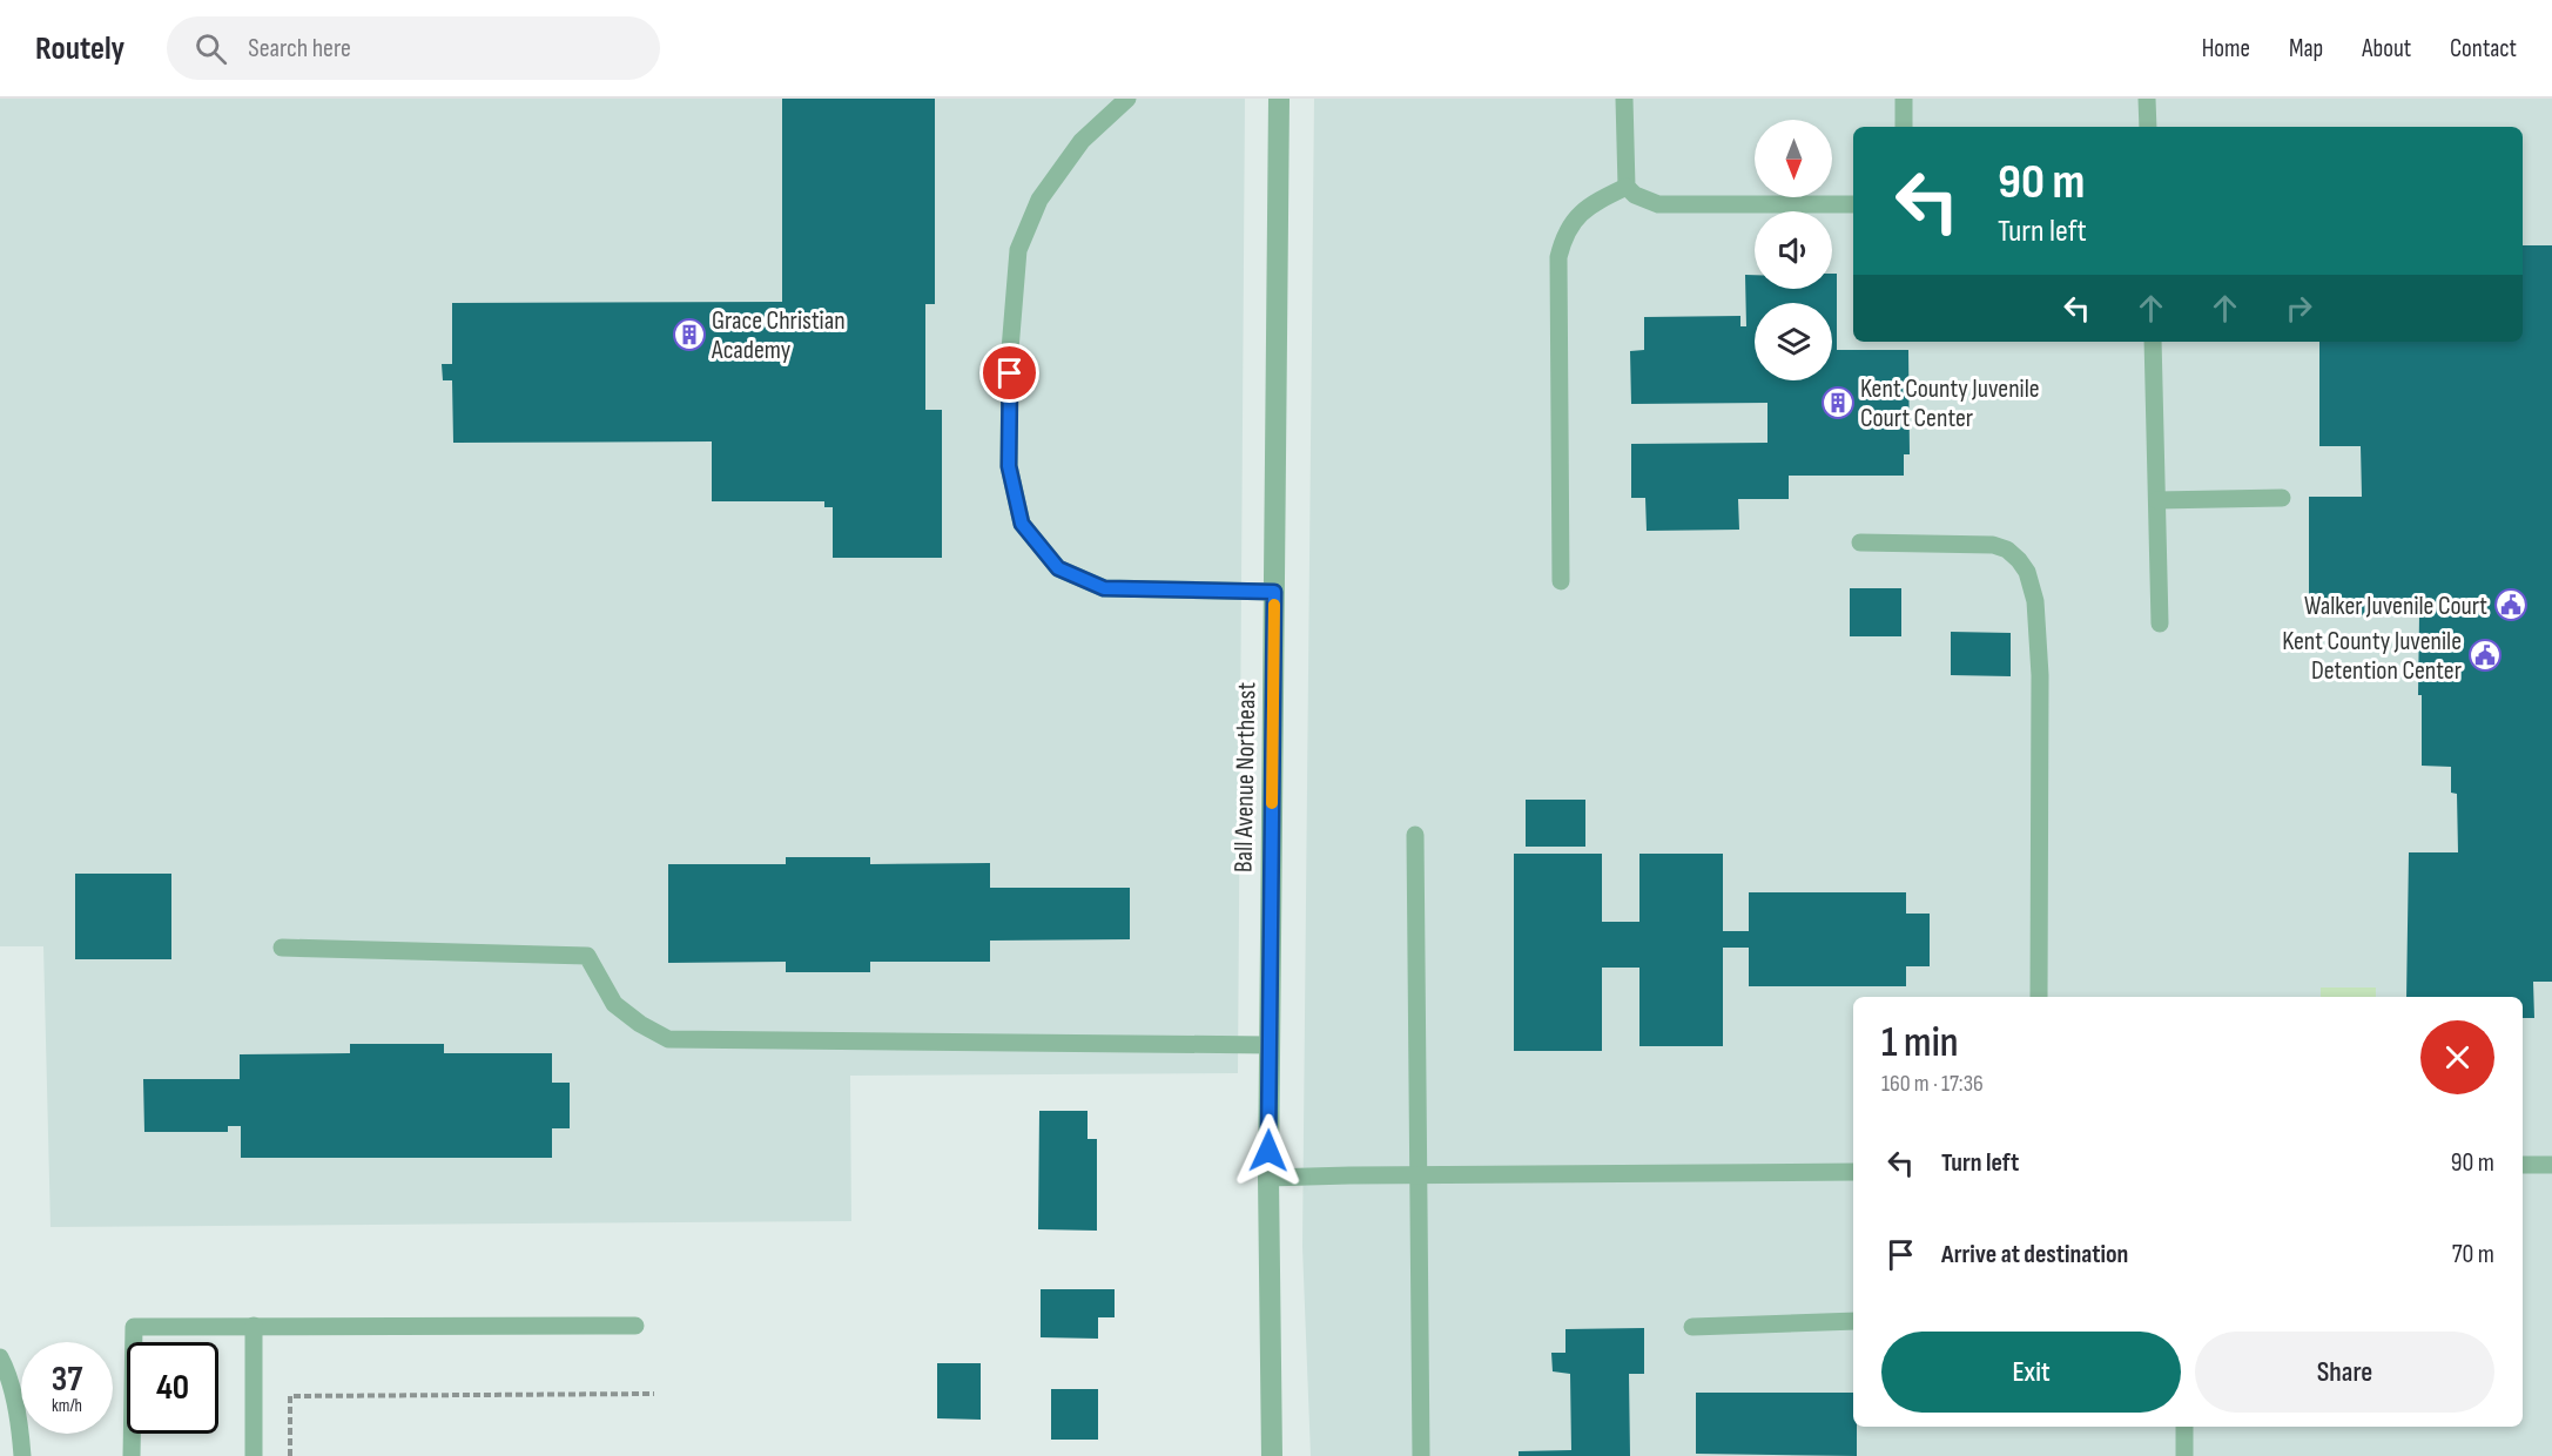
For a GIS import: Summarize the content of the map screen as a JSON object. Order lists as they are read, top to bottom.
{
  "streets": {
    "street": ["Ball Avenue Northeast"]
  },
  "places": {
    "building": ["Grace Christian Academy", "Kent County Juvenile Court Center"],
    "public building": ["Walker Juvenile Court", "Kent County Juvenile Detention Center"]
  },
  "north": "bottom",
  "page": {
    "header": "Routely",
    "search": "Search here",
    "nav": [
      "Home",
      "Map",
      "About",
      "Contact"
    ],
    "turn": ["90 m", "Turn left"],
    "heading": ["1 min", "160 m · 17:36"],
    "list": [
      {
        "name": "Turn left",
        "value": "90 m"
      },
      {
        "name": "Arrive at destination",
        "value": "70 m"
      }
    ],
    "buttons": ["Exit", "Share"],
    "speed": "37 km/h",
    "limit": "40"
  }
}
